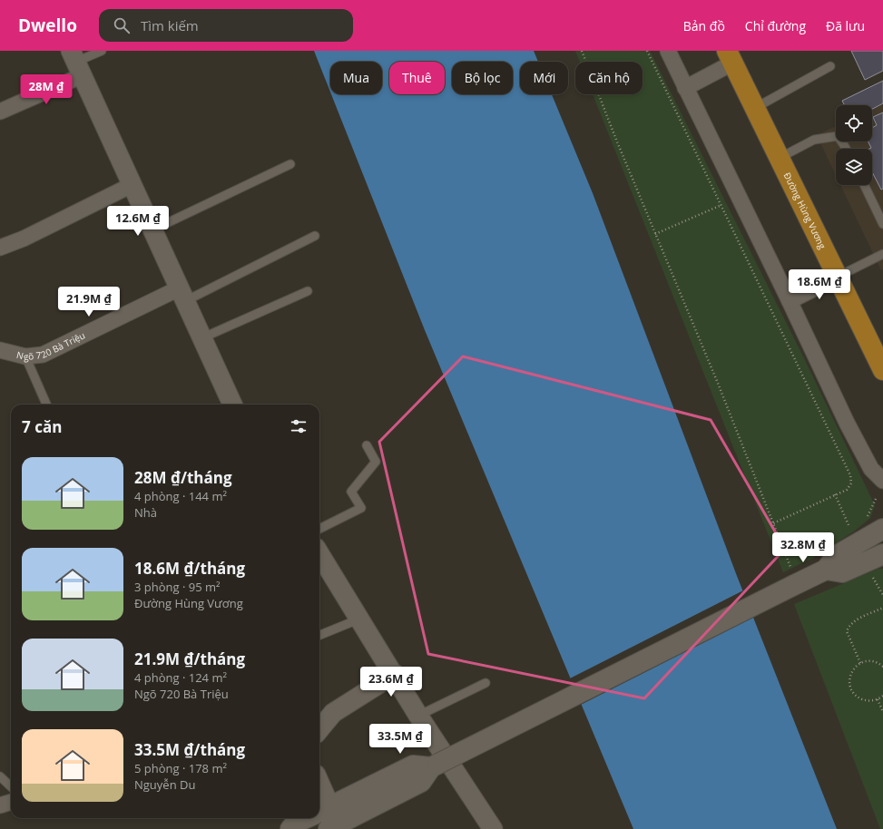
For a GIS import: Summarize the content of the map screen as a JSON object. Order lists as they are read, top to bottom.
{
  "streets": {
    "main road": ["Đường Hùng Vương"],
    "street": ["Ngõ 720 Bà Triệu"]
  },
  "page": {
    "header": "Dwello",
    "search": "Tìm kiếm",
    "nav": ["Bản đồ", "Chỉ đường", "Đã lưu"],
    "chip": [
      "Mua",
      "Thuê",
      "Bộ lọc",
      "Mới",
      "Căn hộ"
    ],
    "price": [
      "28M ₫",
      "12.6M ₫",
      "18.6M ₫",
      "21.9M ₫",
      "32.8M ₫",
      "23.6M ₫",
      "33.5M ₫"
    ],
    "heading": "7 căn",
    "list": [
      {
        "name": "28M ₫/tháng",
        "note": "4 phòng · 144 m² · Nhà"
      },
      {
        "name": "18.6M ₫/tháng",
        "note": "3 phòng · 95 m² · Đường Hùng Vương"
      },
      {
        "name": "21.9M ₫/tháng",
        "note": "4 phòng · 124 m² · Ngõ 720 Bà Triệu"
      },
      {
        "name": "33.5M ₫/tháng",
        "note": "5 phòng · 178 m² · Nguyễn Du"
      }
    ]
  }
}
